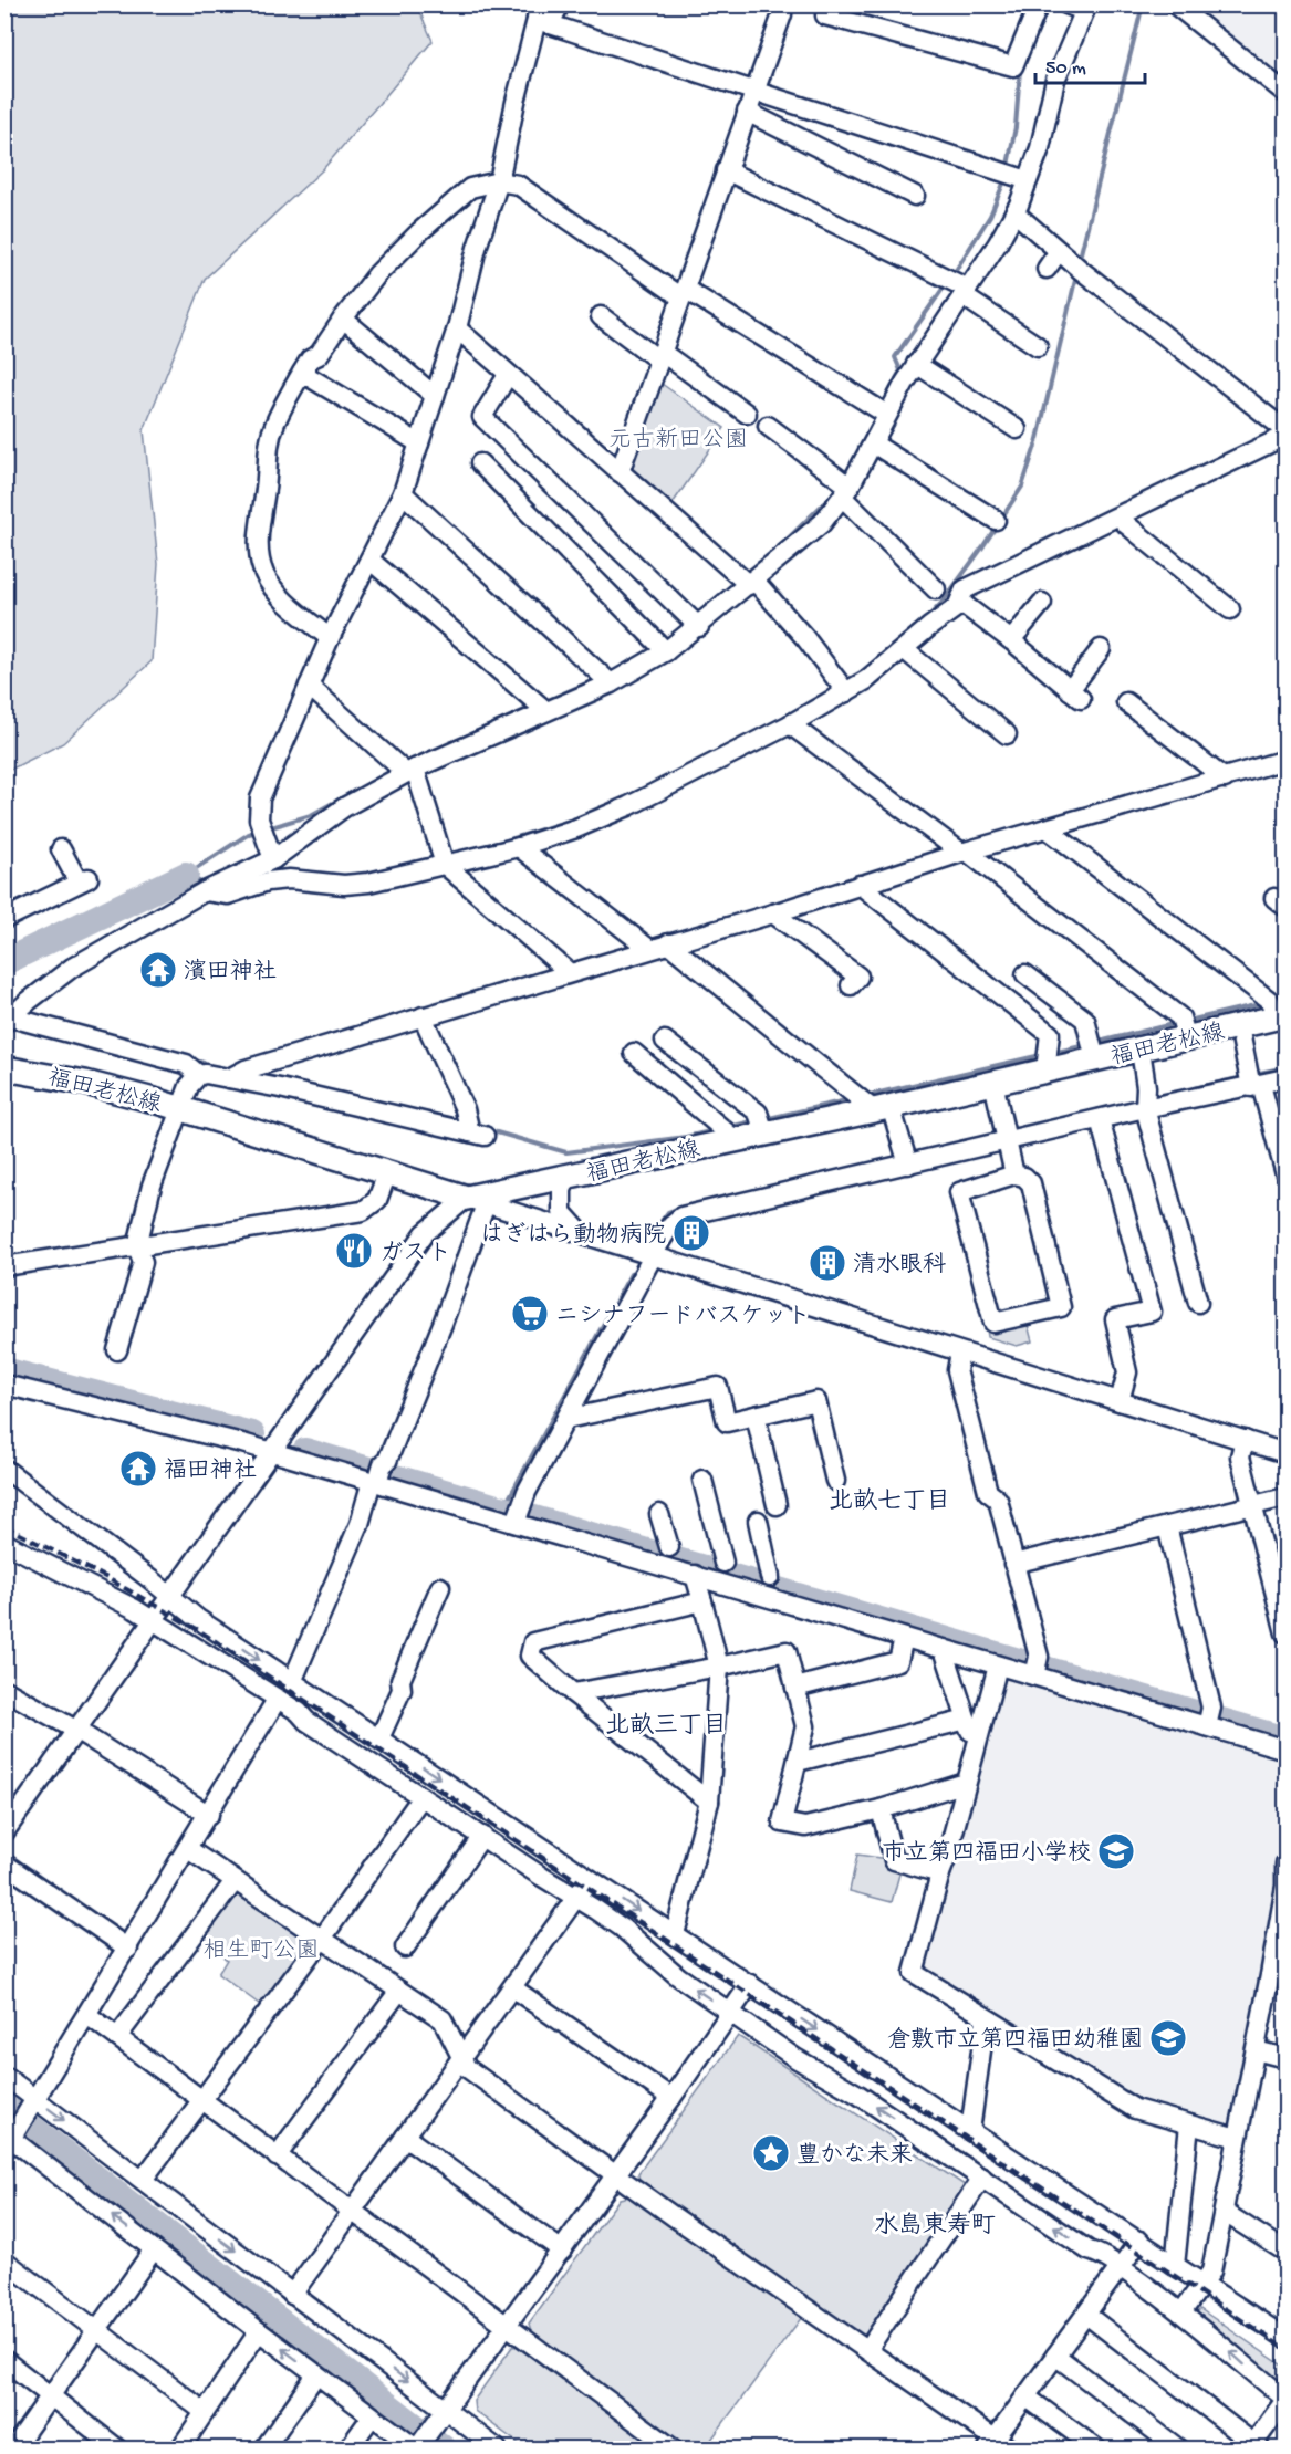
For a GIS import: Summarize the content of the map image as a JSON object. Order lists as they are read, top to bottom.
{
  "streets": {
    "main road": ["福田老松線"]
  },
  "districts": ["北畝七丁目", "北畝三丁目", "水島東寿町"],
  "parks": ["元古新田公園", "相生町公園"],
  "places": {
    "temple": ["濱田神社", "福田神社"],
    "building": ["はぎはら動物病院", "清水眼科"],
    "restaurant": ["ガスト"],
    "supermarket": ["ニシナフードバスケット"],
    "school or university": ["市立第四福田小学校", "倉敷市立第四福田幼稚園"],
    "place": ["豊かな未来"]
  },
  "scale_bar": "50 m"
}
